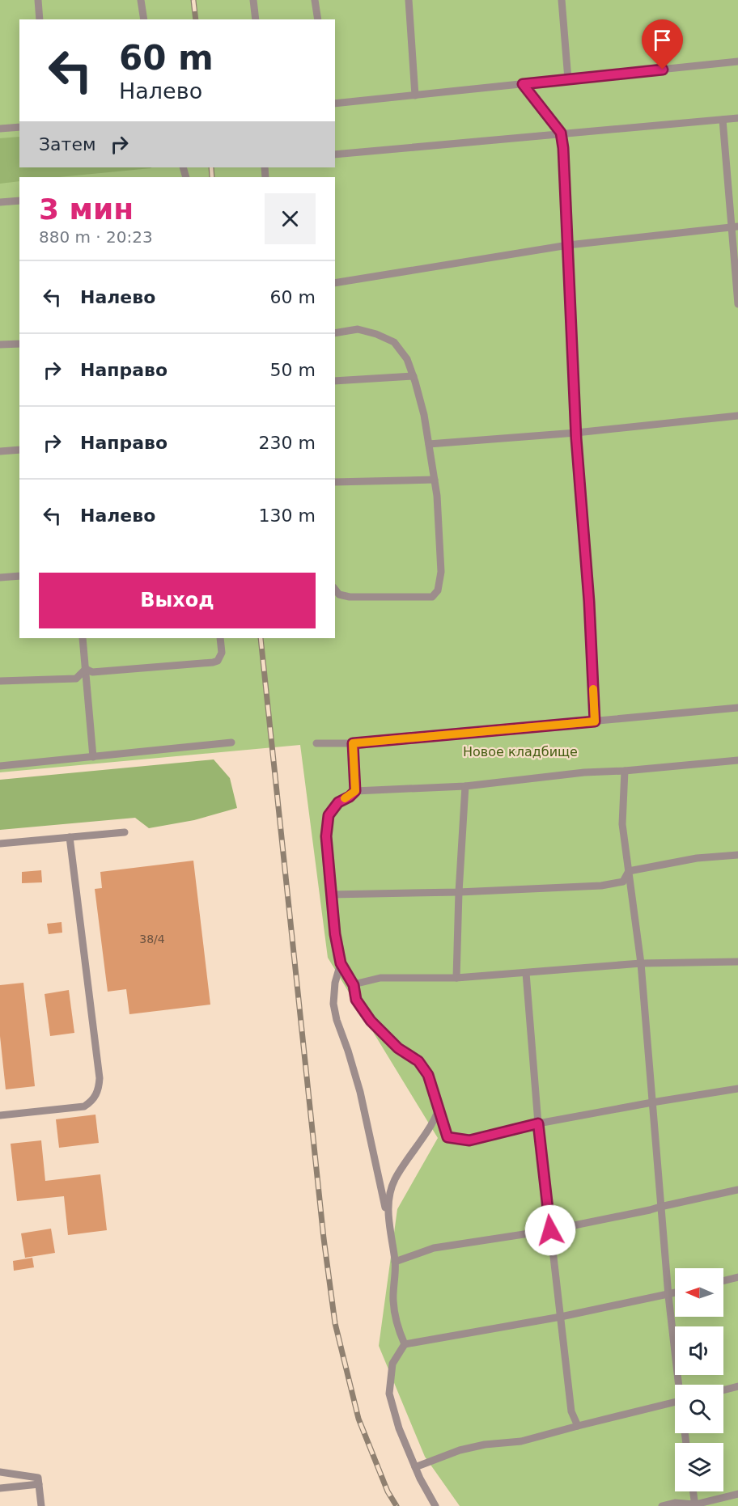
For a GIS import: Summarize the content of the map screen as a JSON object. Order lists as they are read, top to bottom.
{
  "parks": ["Новое кладбище"],
  "house_numbers": ["38/4"],
  "north": "left",
  "page": {
    "turn": ["60 m", "Налево"],
    "then": "Затем",
    "heading": ["3 мин", "880 m · 20:23"],
    "list": [
      {
        "name": "Налево",
        "value": "60 m"
      },
      {
        "name": "Направо",
        "value": "50 m"
      },
      {
        "name": "Направо",
        "value": "230 m"
      },
      {
        "name": "Налево",
        "value": "130 m"
      }
    ],
    "buttons": "Выход"
  }
}
